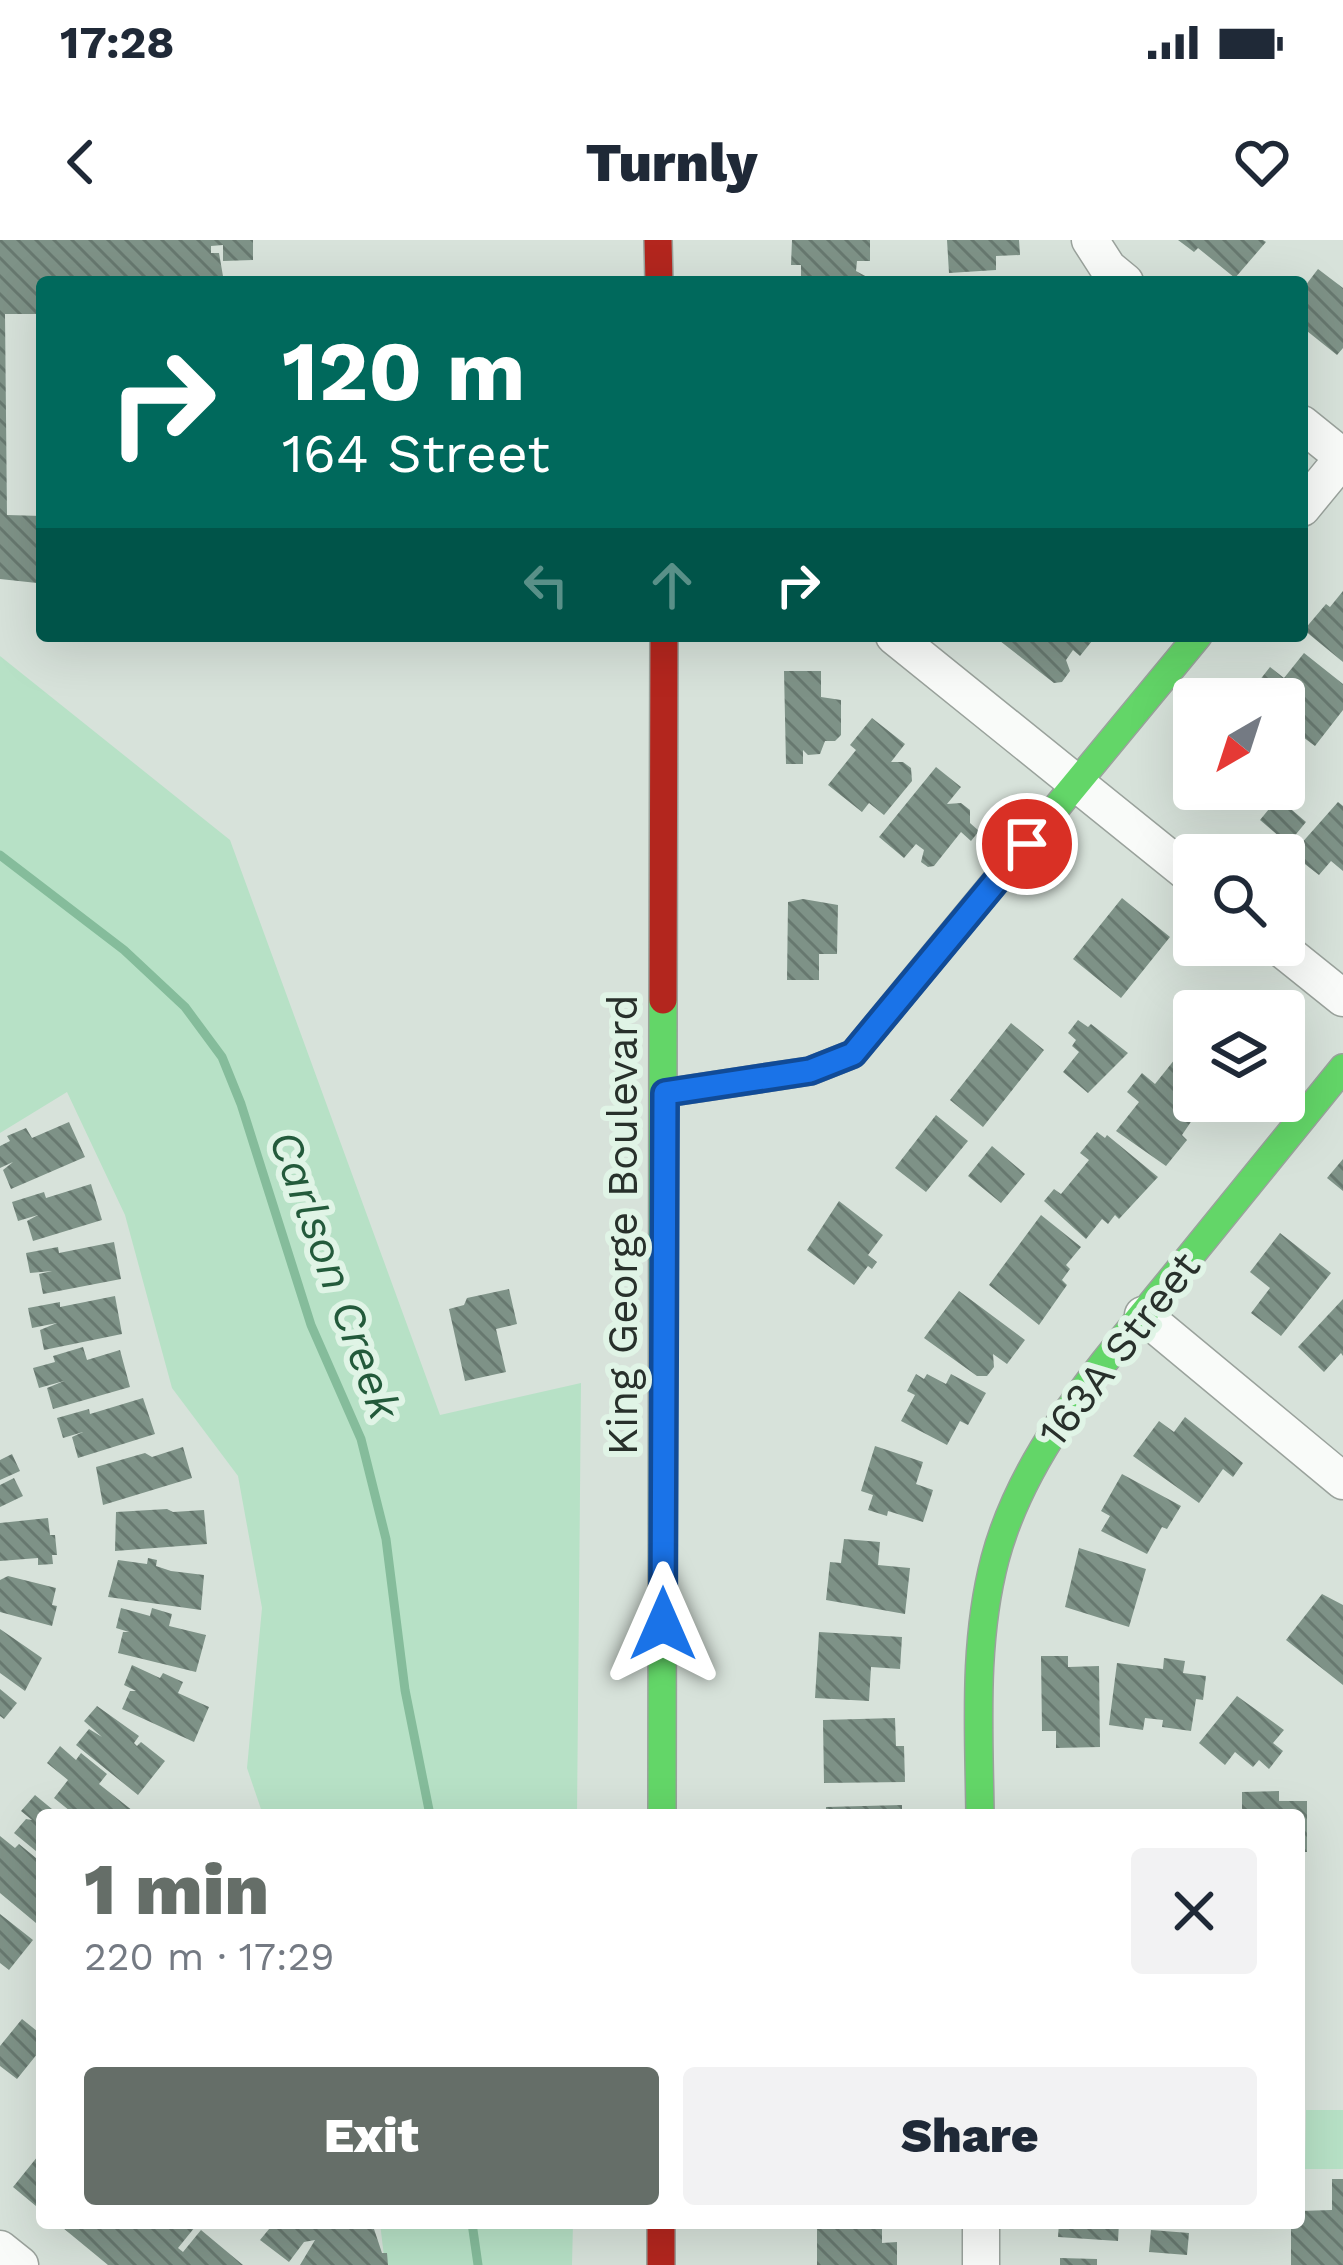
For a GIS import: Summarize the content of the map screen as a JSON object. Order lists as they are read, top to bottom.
{
  "streets": {
    "street": ["King George Boulevard", "163A Street"]
  },
  "water": ["Carlson Creek"],
  "north": "bottom left",
  "page": {
    "status": "17:28",
    "header": "Turnly",
    "turn": ["120 m", "164 Street"],
    "heading": ["1 min", "220 m · 17:29"],
    "buttons": ["Exit", "Share"]
  }
}
